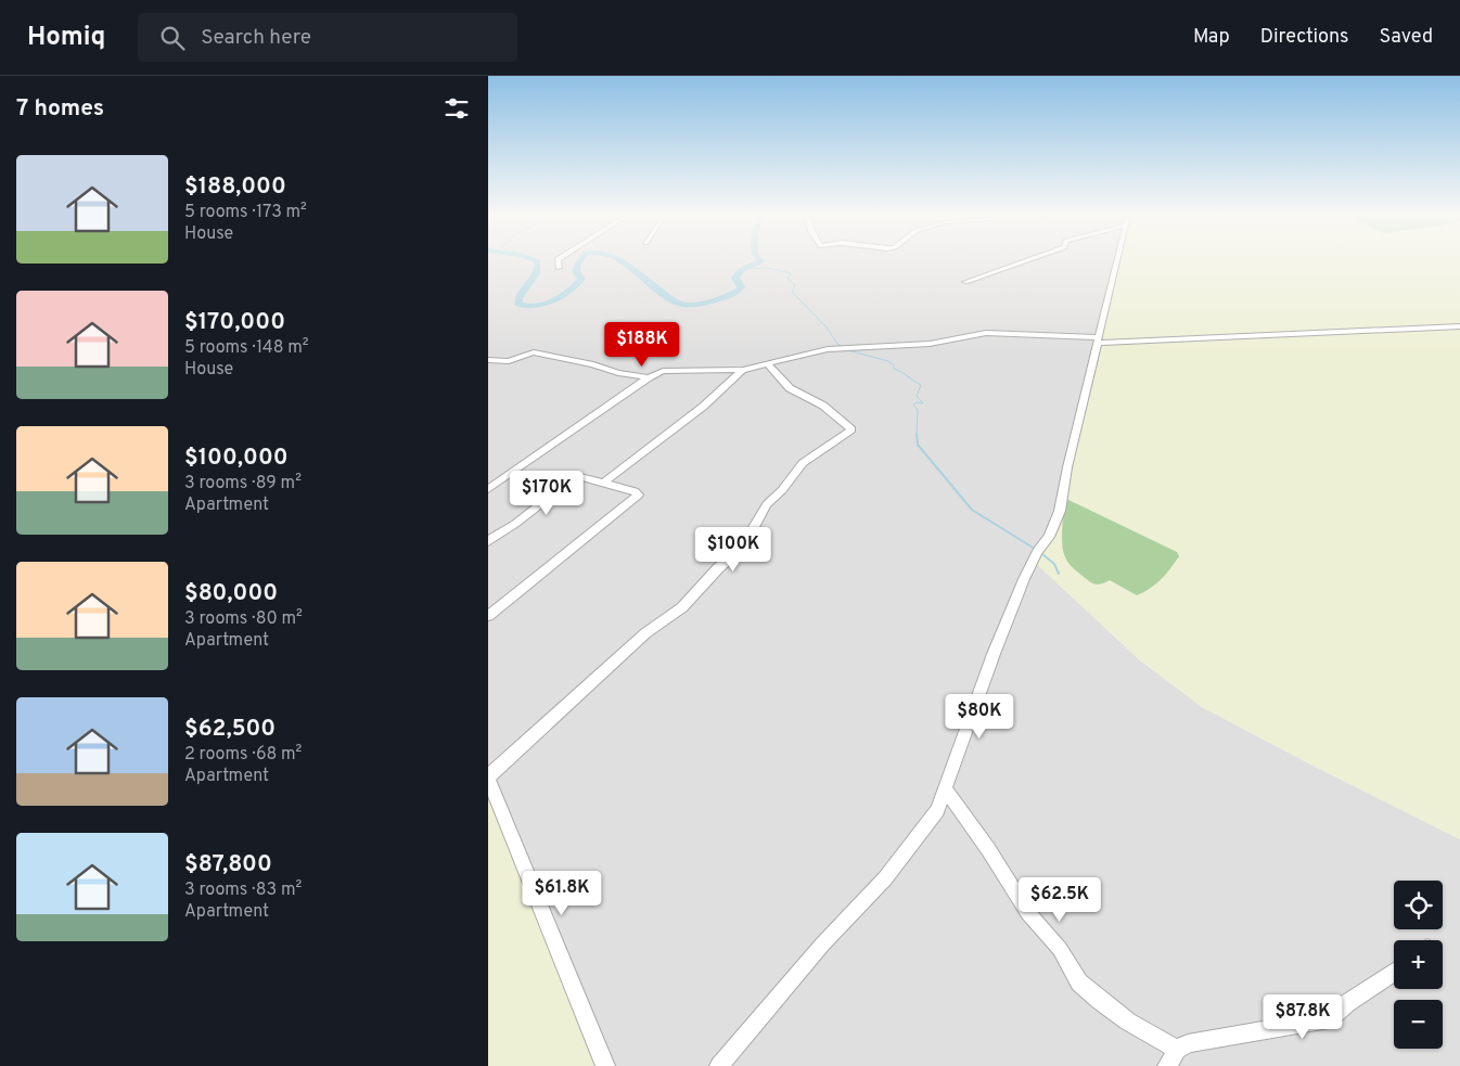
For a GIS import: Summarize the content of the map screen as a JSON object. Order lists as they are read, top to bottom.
{
  "page": {
    "header": "Homiq",
    "search": "Search here",
    "nav": ["Map", "Directions", "Saved"],
    "heading": "7 homes",
    "list": [
      {
        "name": "$188,000",
        "note": "5 rooms · 173 m² · House"
      },
      {
        "name": "$170,000",
        "note": "5 rooms · 148 m² · House"
      },
      {
        "name": "$100,000",
        "note": "3 rooms · 89 m² · Apartment"
      },
      {
        "name": "$80,000",
        "note": "3 rooms · 80 m² · Apartment"
      },
      {
        "name": "$62,500",
        "note": "2 rooms · 68 m² · Apartment"
      },
      {
        "name": "$87,800",
        "note": "3 rooms · 83 m² · Apartment"
      }
    ],
    "price": [
      "$188K",
      "$170K",
      "$100K",
      "$80K",
      "$61.8K",
      "$62.5K",
      "$87.8K"
    ],
    "map_buttons": ["+", "−"]
  }
}
